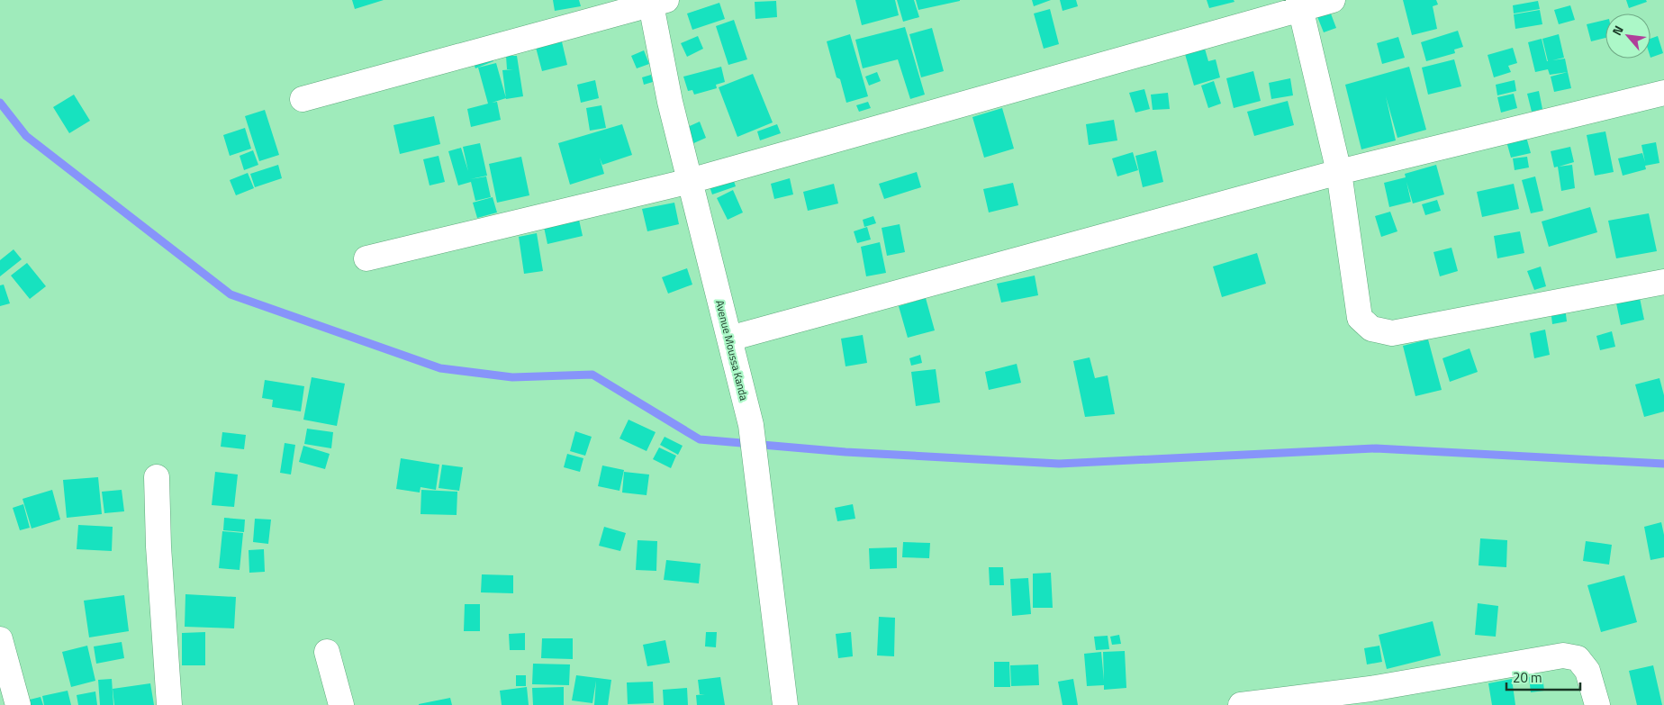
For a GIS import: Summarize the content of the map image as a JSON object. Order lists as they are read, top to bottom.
{
  "streets": {
    "street": ["Avenue Moussa Kanda"]
  },
  "scale_bar": "20 m",
  "north": "top left"
}
